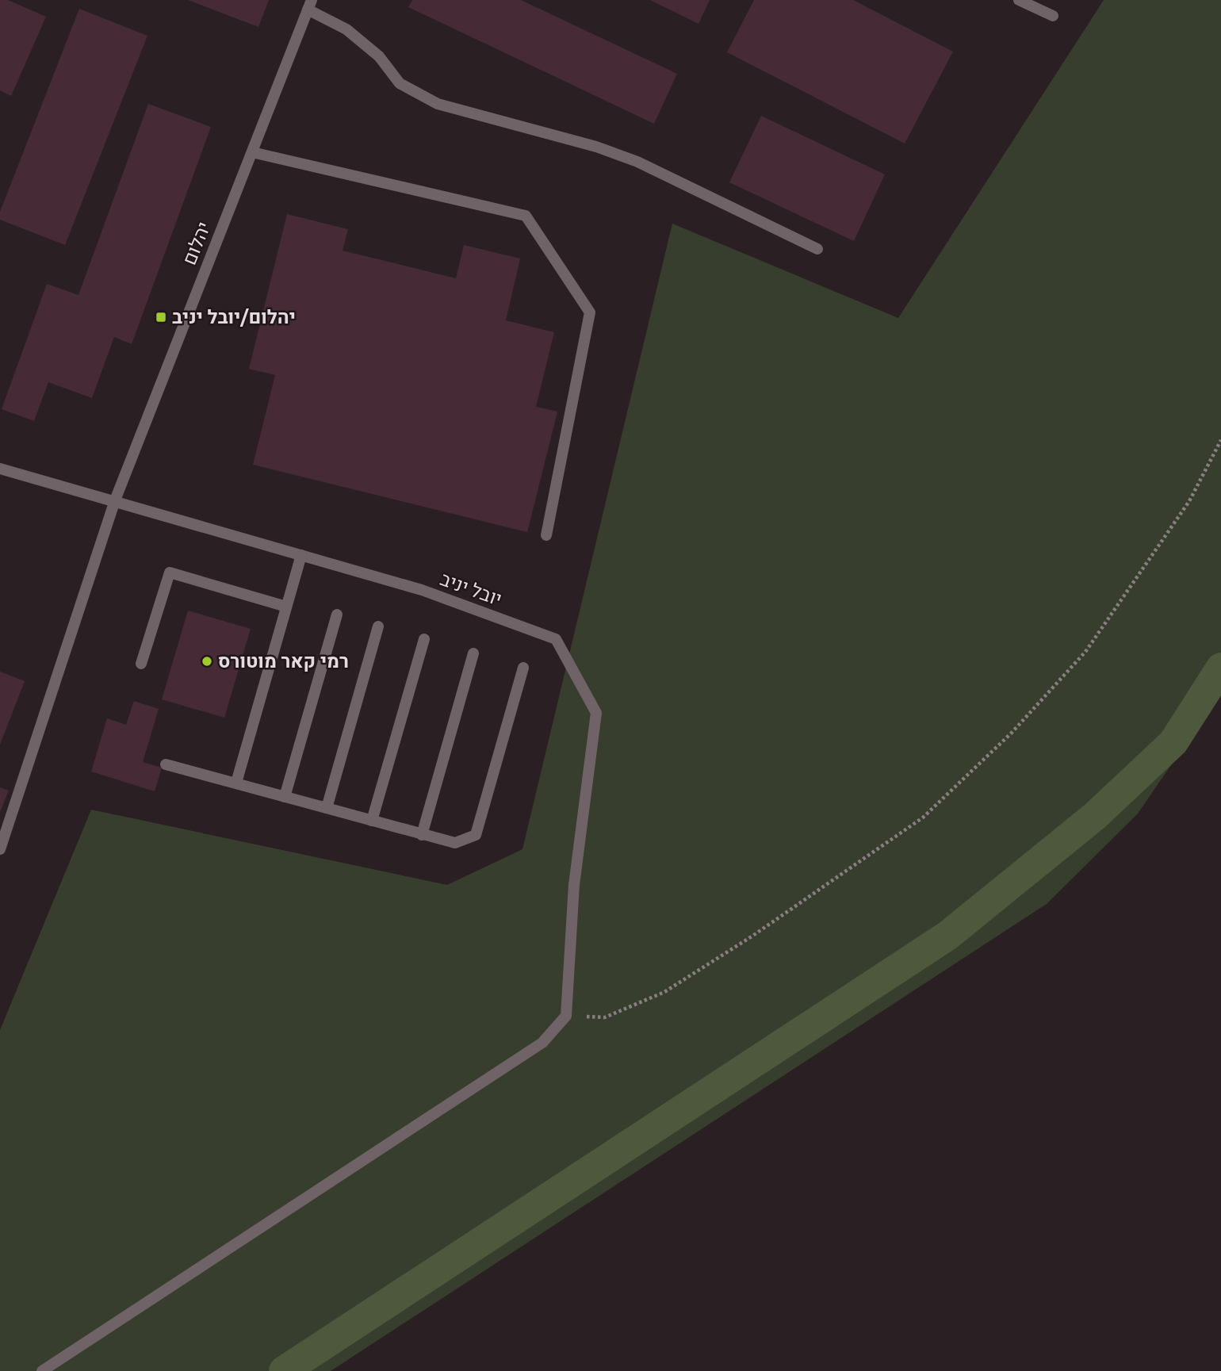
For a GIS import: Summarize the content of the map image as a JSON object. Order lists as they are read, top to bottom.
{
  "streets": {
    "street": ["יהלום", "יובל יניב"]
  },
  "crossings": [
    ["יהלום", "יובל יניב"]
  ],
  "places": {
    "transit": ["יהלום/יובל יניב"],
    "other": ["רמי קאר מוטורס"]
  }
}
